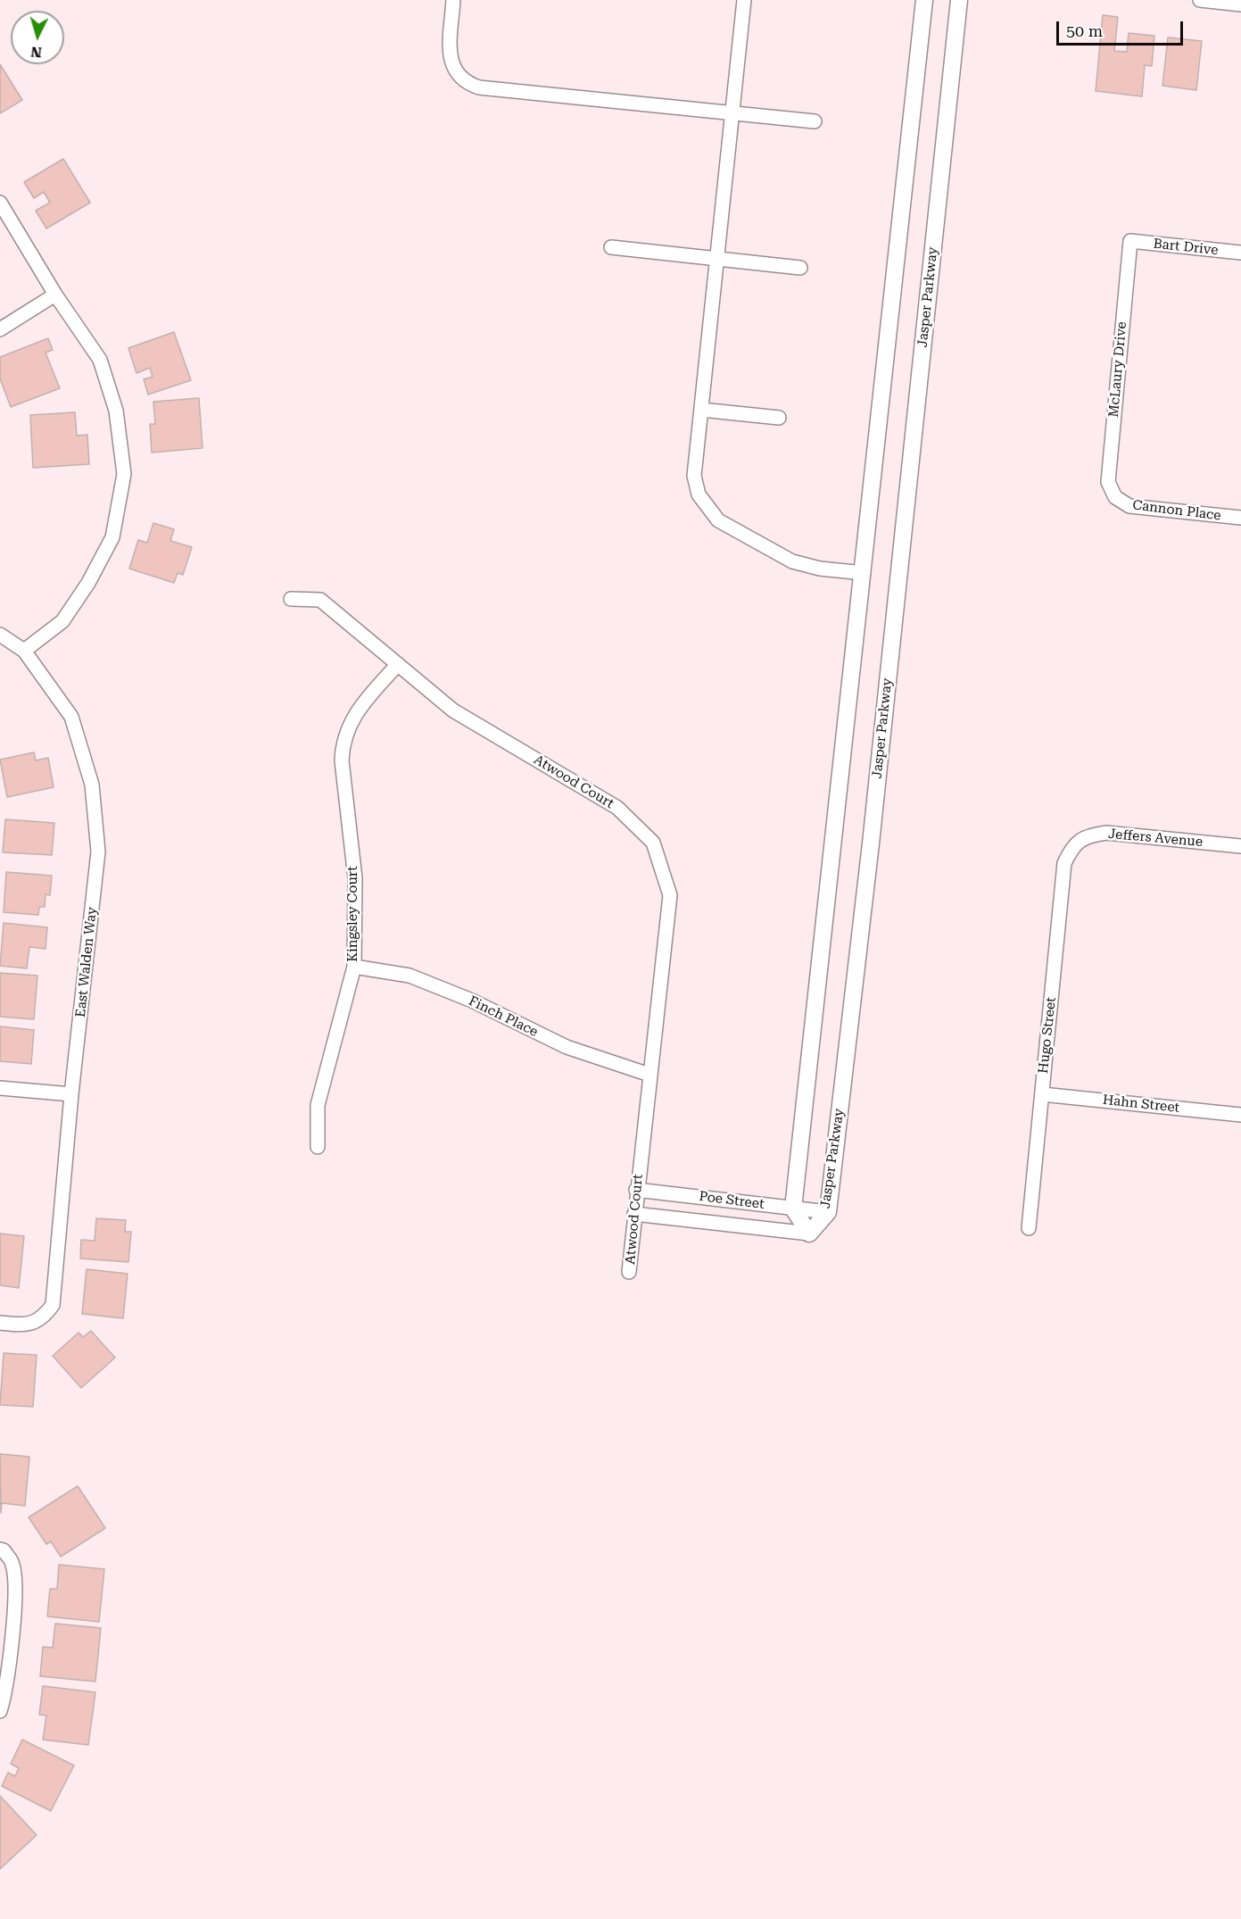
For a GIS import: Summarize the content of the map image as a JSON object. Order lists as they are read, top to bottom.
{
  "streets": {
    "street": [
      "Bart Drive",
      "Jasper Parkway",
      "McLaury Drive",
      "Cannon Place",
      "Atwood Court",
      "Jeffers Avenue",
      "Kingsley Court",
      "East Walden Way",
      "Finch Place",
      "Hugo Street",
      "Hahn Street",
      "Poe Street"
    ]
  },
  "crossings": [
    ["Bart Drive", "McLaury Drive"],
    ["Jasper Parkway", "Poe Street"],
    ["McLaury Drive", "Cannon Place"],
    ["Atwood Court", "Kingsley Court"],
    ["Atwood Court", "Finch Place"],
    ["Atwood Court", "Poe Street"],
    ["Jeffers Avenue", "Hugo Street"],
    ["Kingsley Court", "Finch Place"],
    ["Hugo Street", "Hahn Street"]
  ],
  "scale_bar": "50 m",
  "north": "bottom"
}
